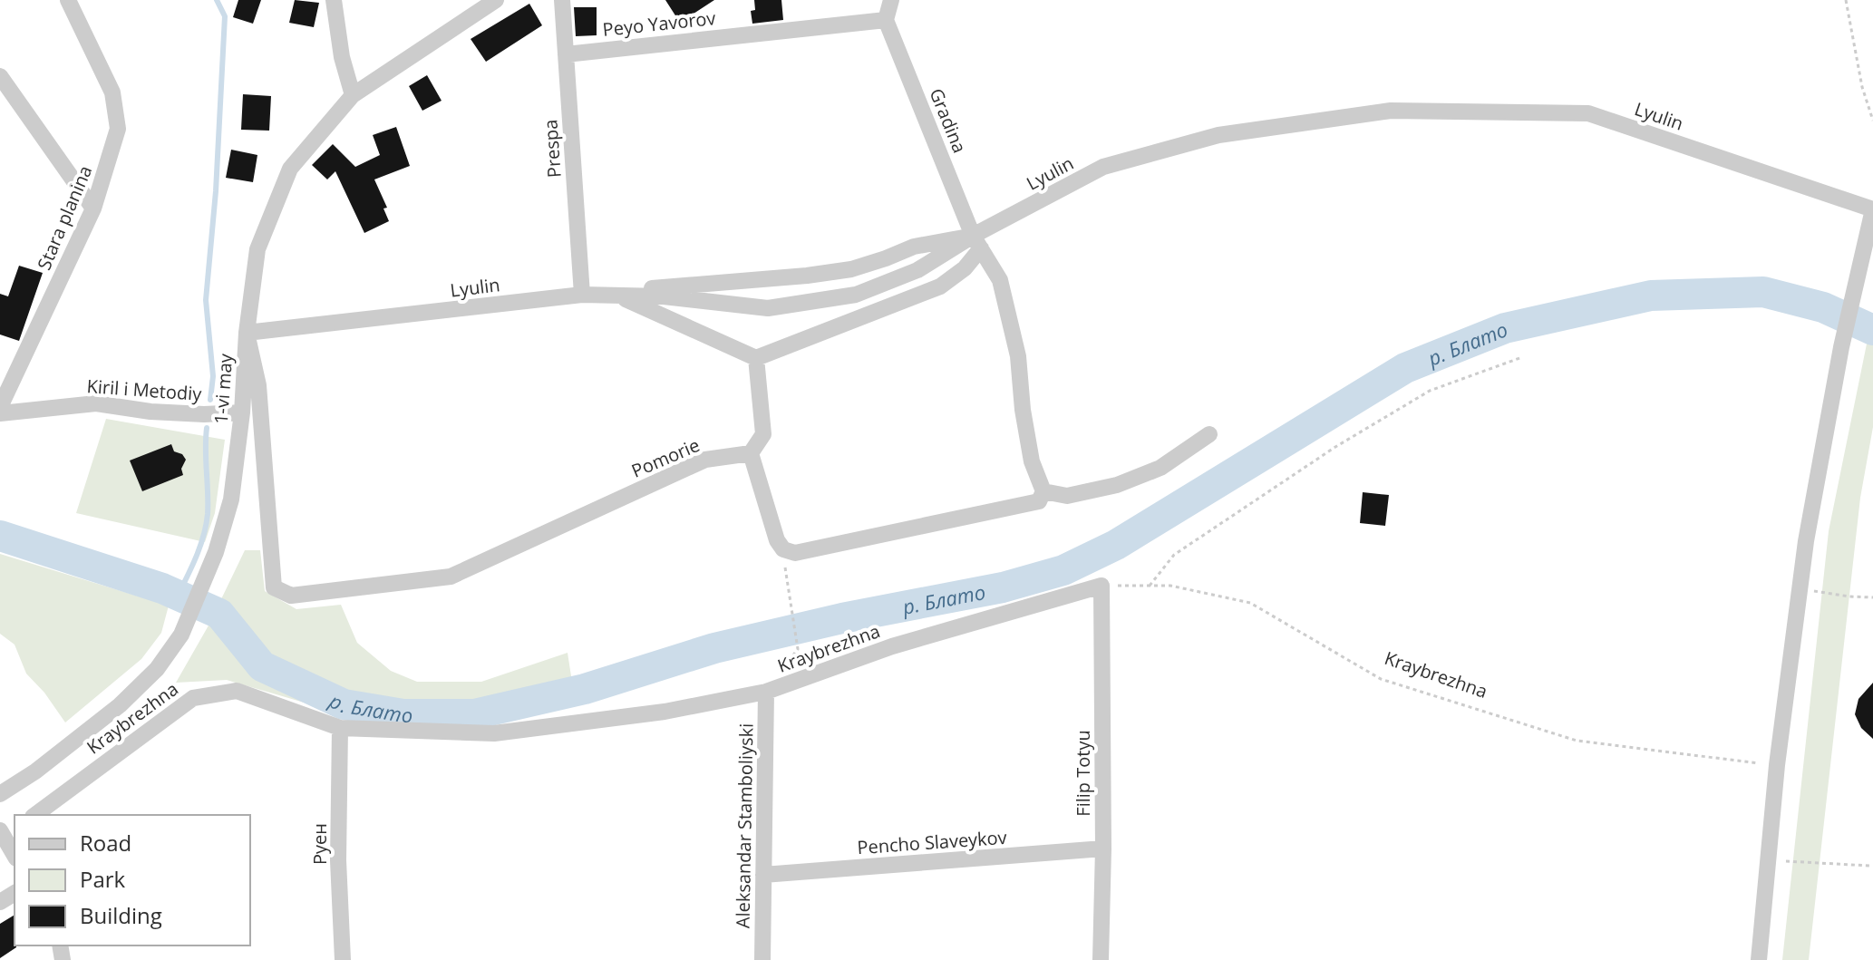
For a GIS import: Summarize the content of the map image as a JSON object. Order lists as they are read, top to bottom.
{
  "streets": {
    "street": [
      "Peyo Yavorov",
      "Lyulin",
      "Gradina",
      "Prespa",
      "Stara planina",
      "1-vi may",
      "Kiril i Metodiy",
      "Pomorie",
      "Kraybrezhna",
      "Filip Totyu",
      "Aleksandar Stamboliyski",
      "Pencho Slaveykov",
      "Руен"
    ]
  },
  "crossings": [
    ["Peyo Yavorov", "Gradina"],
    ["Peyo Yavorov", "Prespa"],
    ["Lyulin", "Gradina"],
    ["Lyulin", "Prespa"],
    ["Lyulin", "1-vi may"],
    ["Lyulin", "Pomorie"],
    ["1-vi may", "Kiril i Metodiy"],
    ["1-vi may", "Pomorie"],
    ["Kraybrezhna", "Filip Totyu"],
    ["Kraybrezhna", "Aleksandar Stamboliyski"],
    ["Kraybrezhna", "Руен"],
    ["Filip Totyu", "Pencho Slaveykov"],
    ["Aleksandar Stamboliyski", "Pencho Slaveykov"]
  ],
  "water": ["р. Блато"],
  "legend": ["Road", "Park", "Building"]
}
